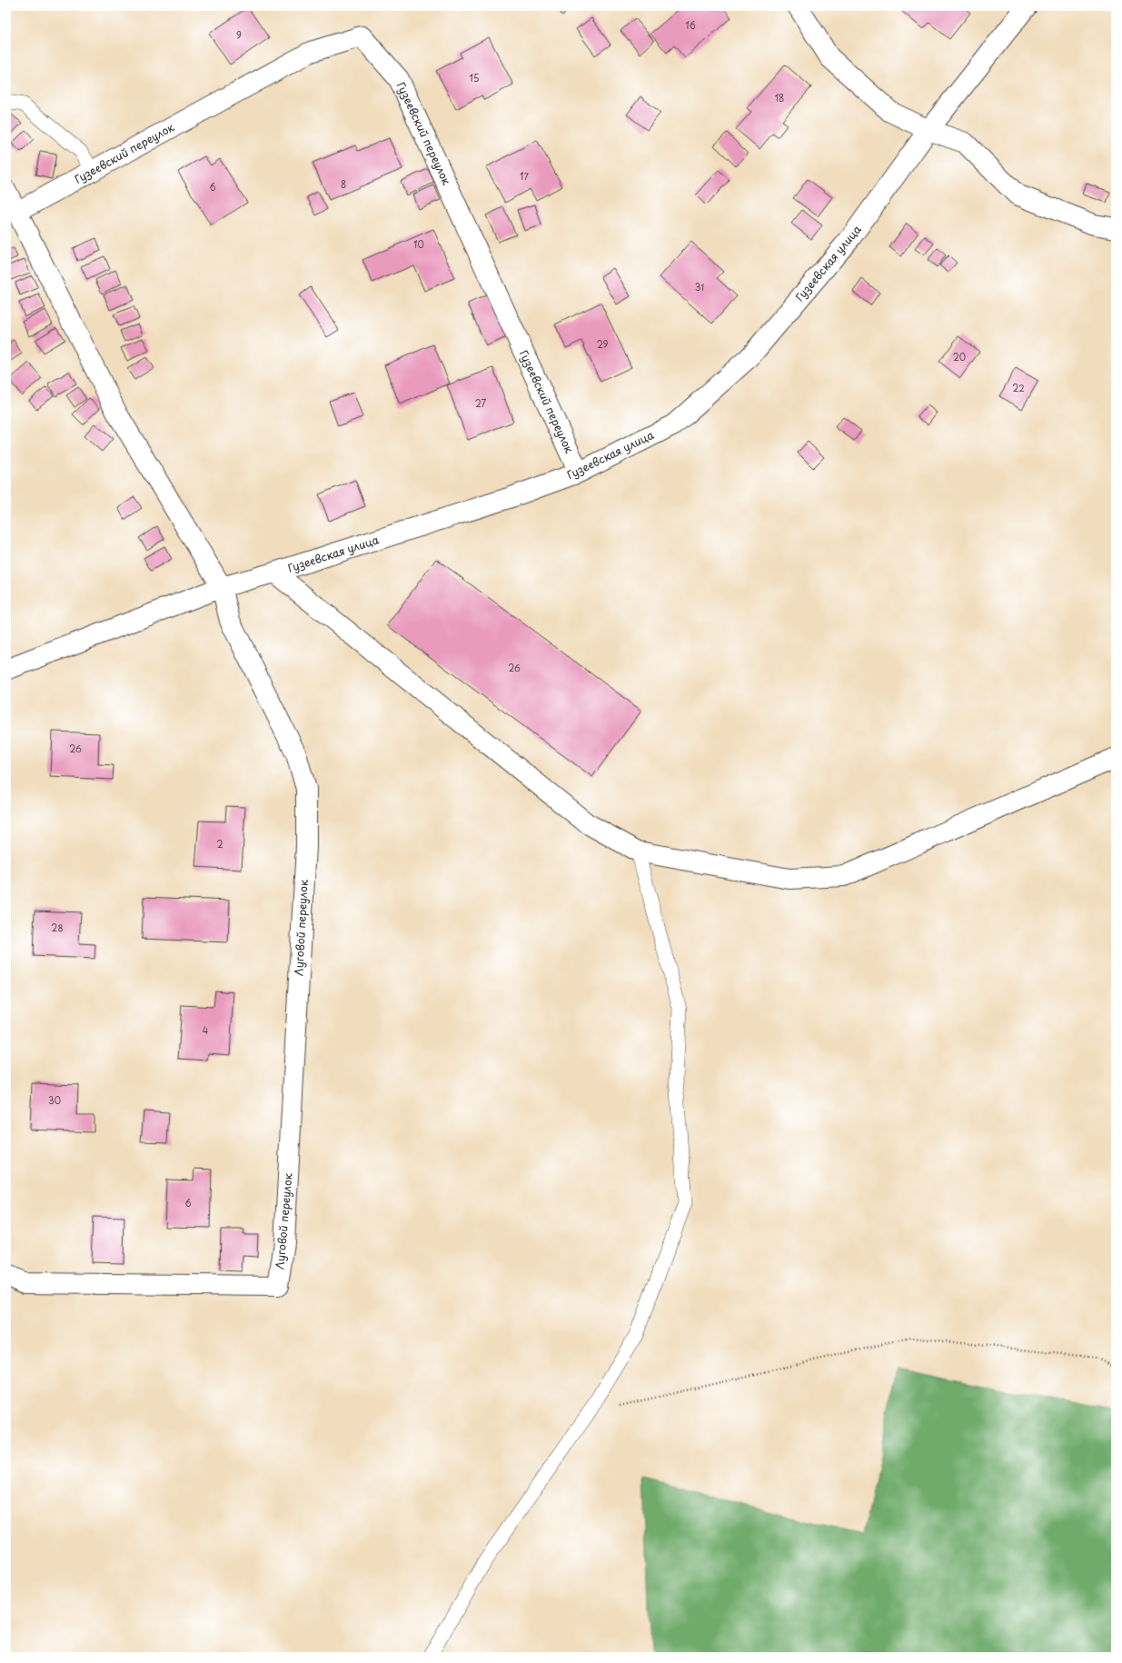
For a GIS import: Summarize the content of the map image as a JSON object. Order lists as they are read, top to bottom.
{
  "streets": {
    "street": ["Гузеевский переулок", "Гузеевская улица", "Луговой переулок"]
  },
  "crossings": [
    ["Гузеевский переулок", "Гузеевская улица"],
    ["Гузеевский переулок", "Луговой переулок"],
    ["Гузеевская улица", "Луговой переулок"]
  ],
  "house_numbers": [
    "16",
    "9",
    "15",
    "18",
    "17",
    "8",
    "6",
    "10",
    "31",
    "29",
    "20",
    "22",
    "27",
    "26",
    "26",
    "2",
    "28",
    "4",
    "30",
    "6"
  ]
}
